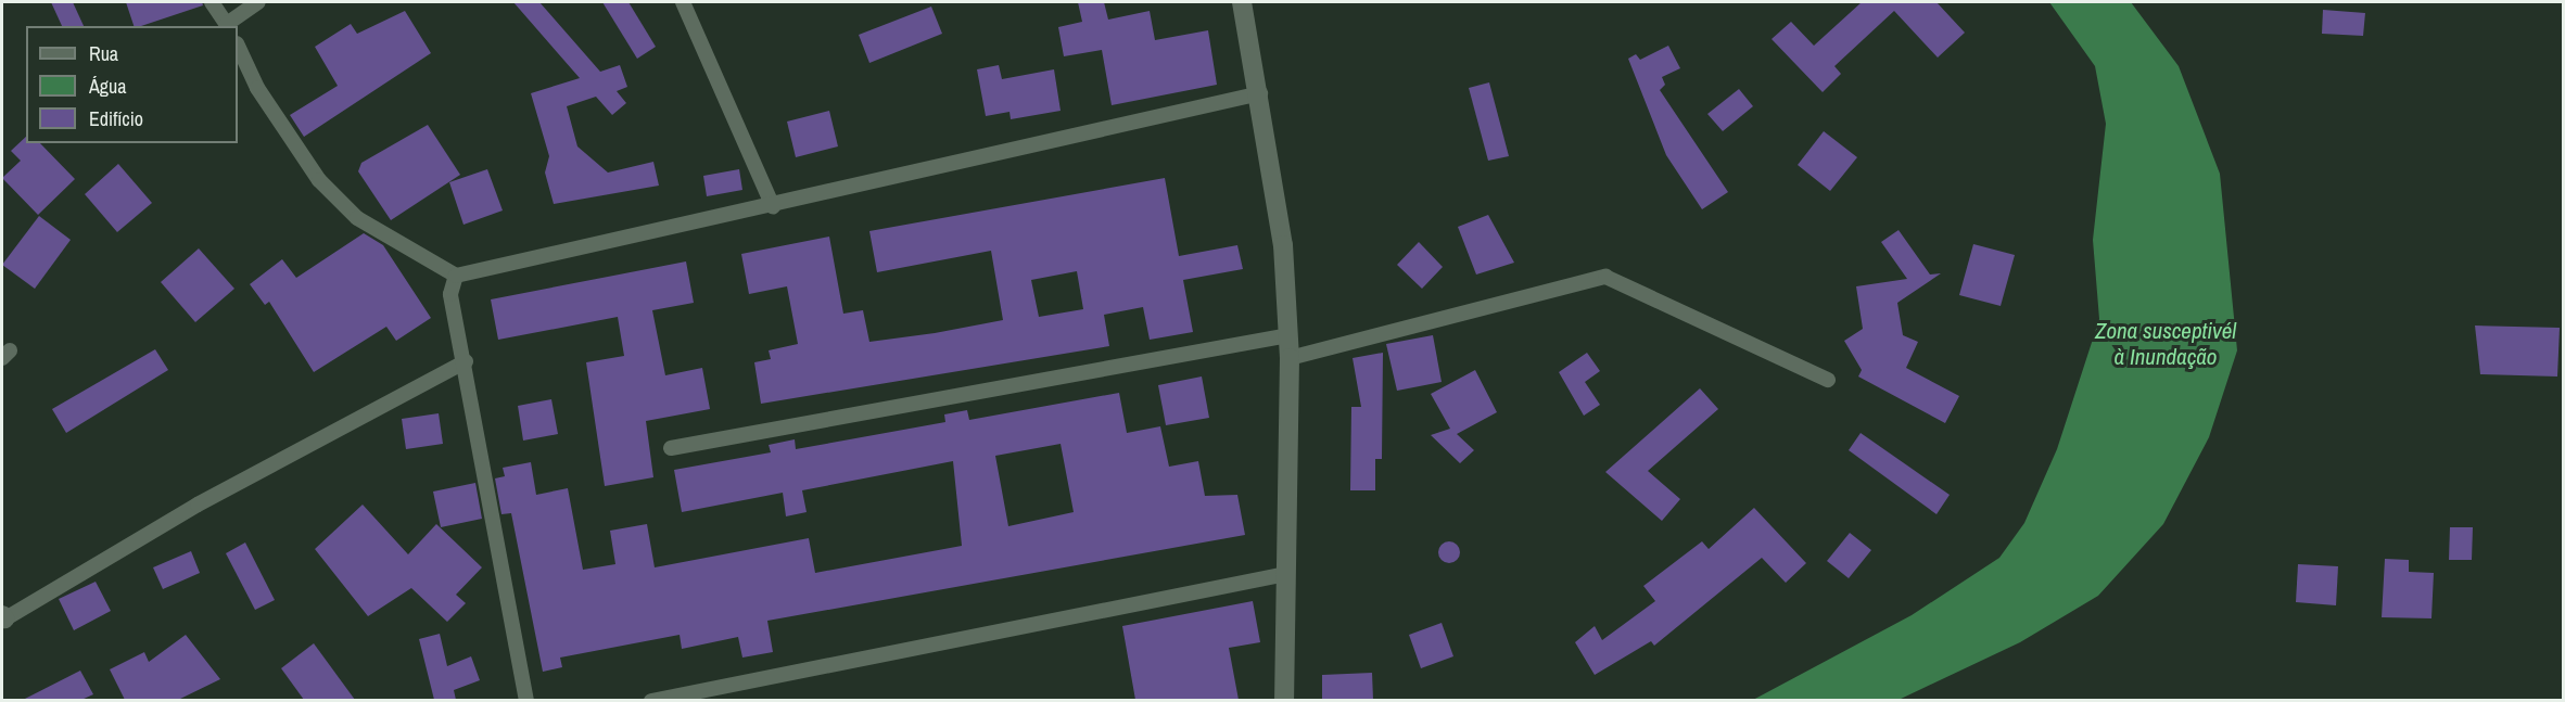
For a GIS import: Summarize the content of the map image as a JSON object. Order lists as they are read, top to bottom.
{
  "water": ["Zona susceptivél à Inundação"],
  "legend": ["Rua", "Água", "Edifício"]
}
